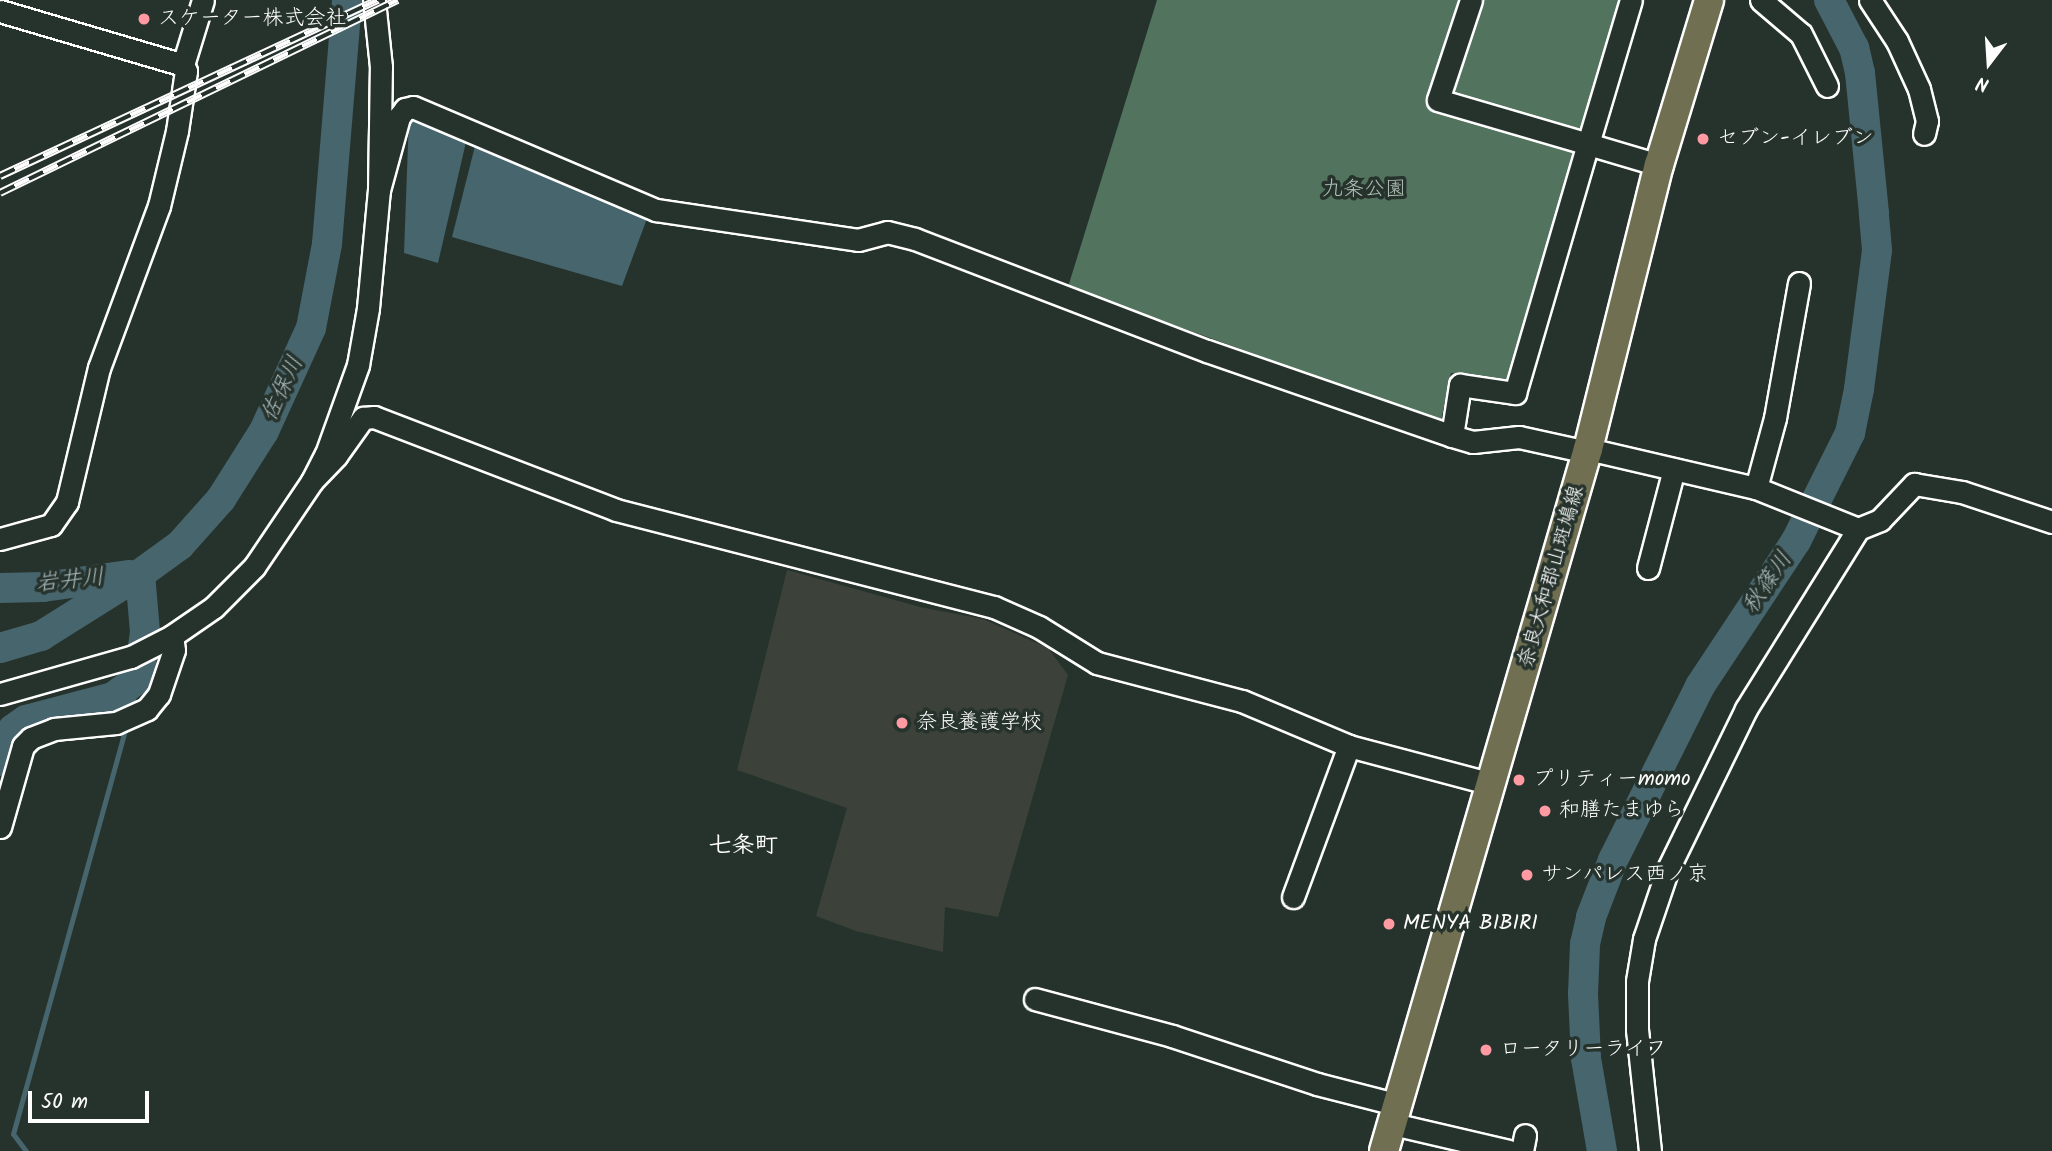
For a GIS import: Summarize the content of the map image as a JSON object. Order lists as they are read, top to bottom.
{
  "streets": {
    "main road": ["奈良大和郡山斑鳩線"]
  },
  "districts": ["七条町"],
  "water": ["佐保川", "岩井川", "秋篠川"],
  "parks": ["九条公園"],
  "places": [
    "スケーター株式会社",
    "セブン-イレブン",
    "奈良養護学校",
    "プリティーmomo",
    "和膳たまゆら",
    "サンパレス西ノ京",
    "MENYA BIBIRI",
    "ロータリーライフ"
  ],
  "scale_bar": "50 m",
  "north": "bottom"
}
